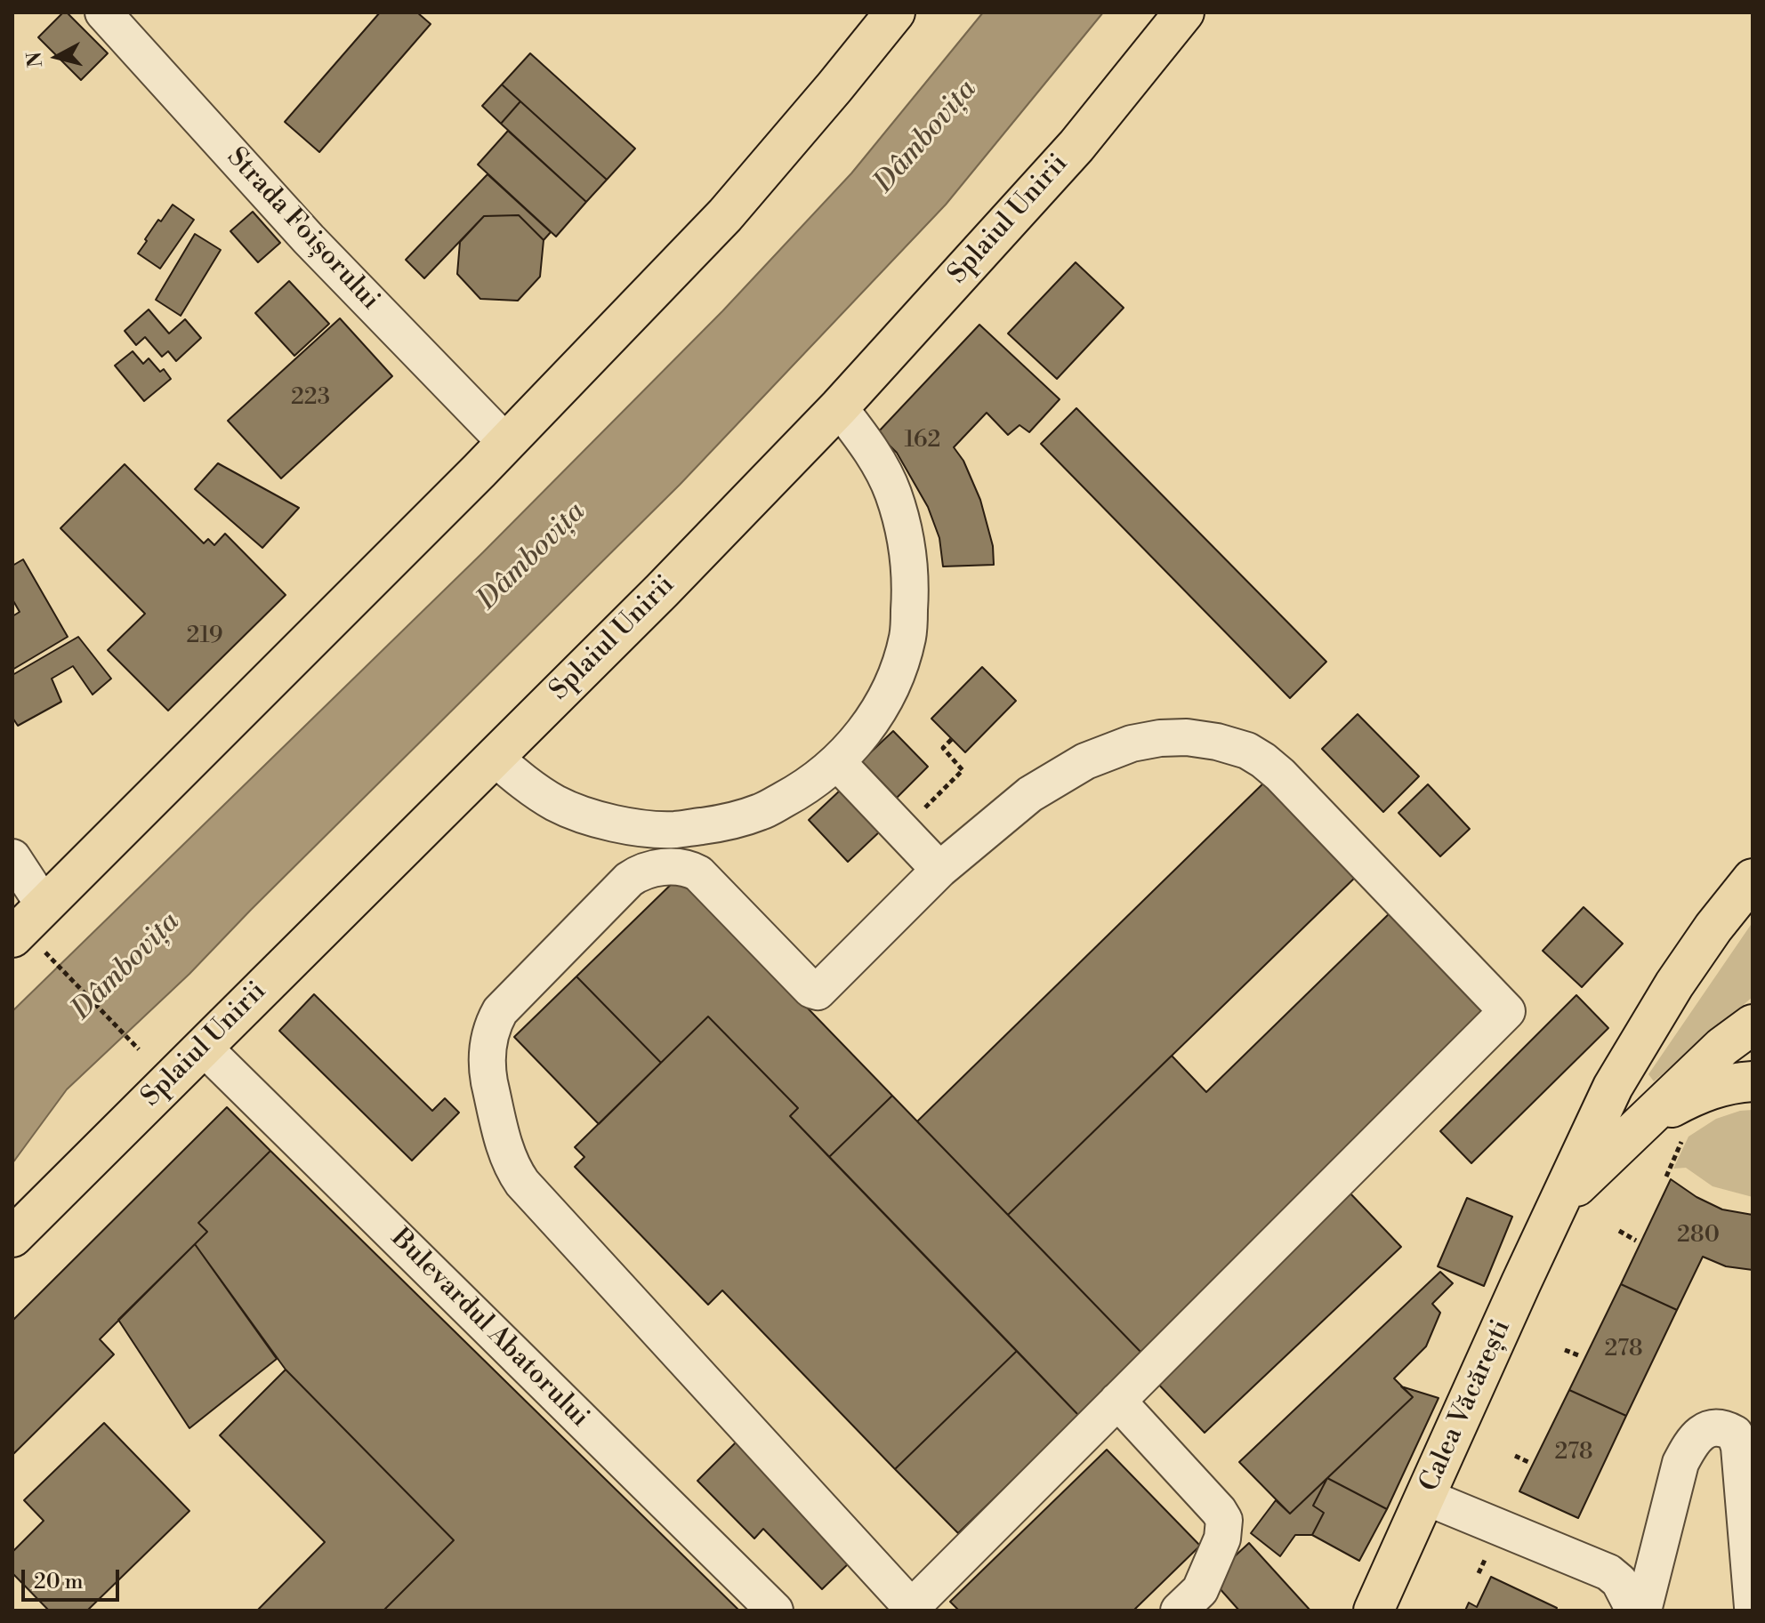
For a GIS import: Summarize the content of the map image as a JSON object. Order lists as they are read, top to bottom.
{
  "streets": {
    "main road": ["Splaiul Unirii", "Calea Văcărești"],
    "street": ["Strada Foișorului", "Bulevardul Abatorului"]
  },
  "crossings": [
    ["Splaiul Unirii", "Bulevardul Abatorului"]
  ],
  "water": ["Dâmbovița"],
  "house_numbers": [
    "223",
    "162",
    "219",
    "280",
    "278",
    "278"
  ],
  "scale_bar": "20 m",
  "north": "left"
}
